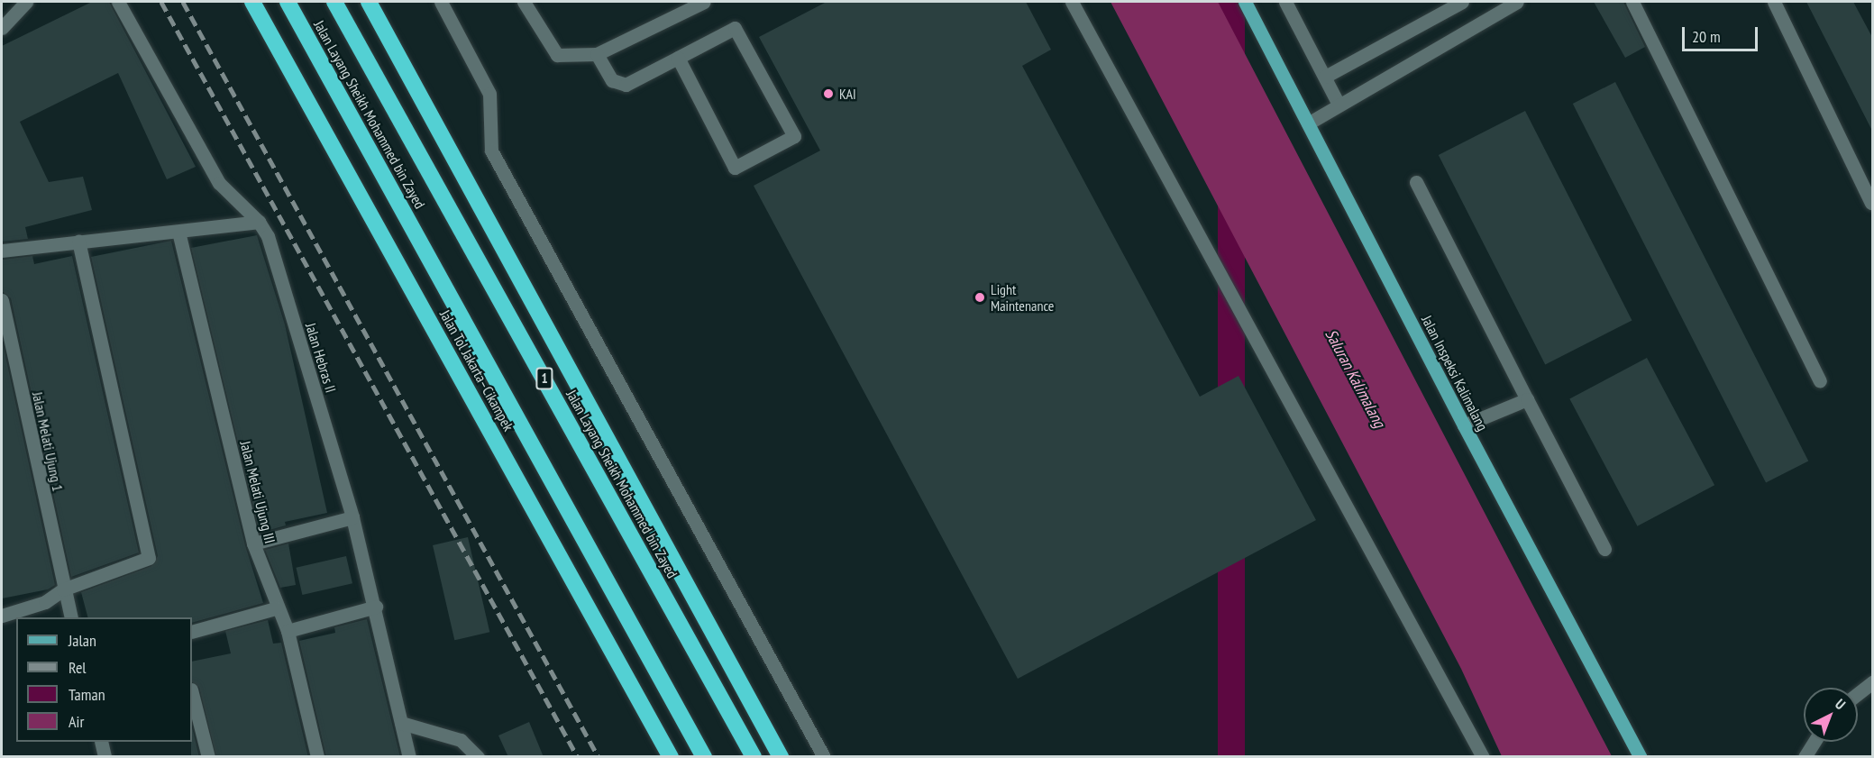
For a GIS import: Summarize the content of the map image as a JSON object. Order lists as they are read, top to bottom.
{
  "streets": {
    "highway": ["Jalan Layang Sheikh Mohammed bin Zayed", "Jalan Tol Jakarta–Cikampek", "1"],
    "main road": ["Jalan Inspeksi Kalimalang"],
    "street": ["Jalan Hebras II", "Jalan Melati Ujung 1", "Jalan Melati Ujung III"]
  },
  "water": ["Saluran Kalimalang"],
  "places": ["KAI", "Light Maintenance"],
  "legend": [
    "Jalan",
    "Rel",
    "Taman",
    "Air"
  ],
  "scale_bar": "20 m",
  "north": "top right"
}
